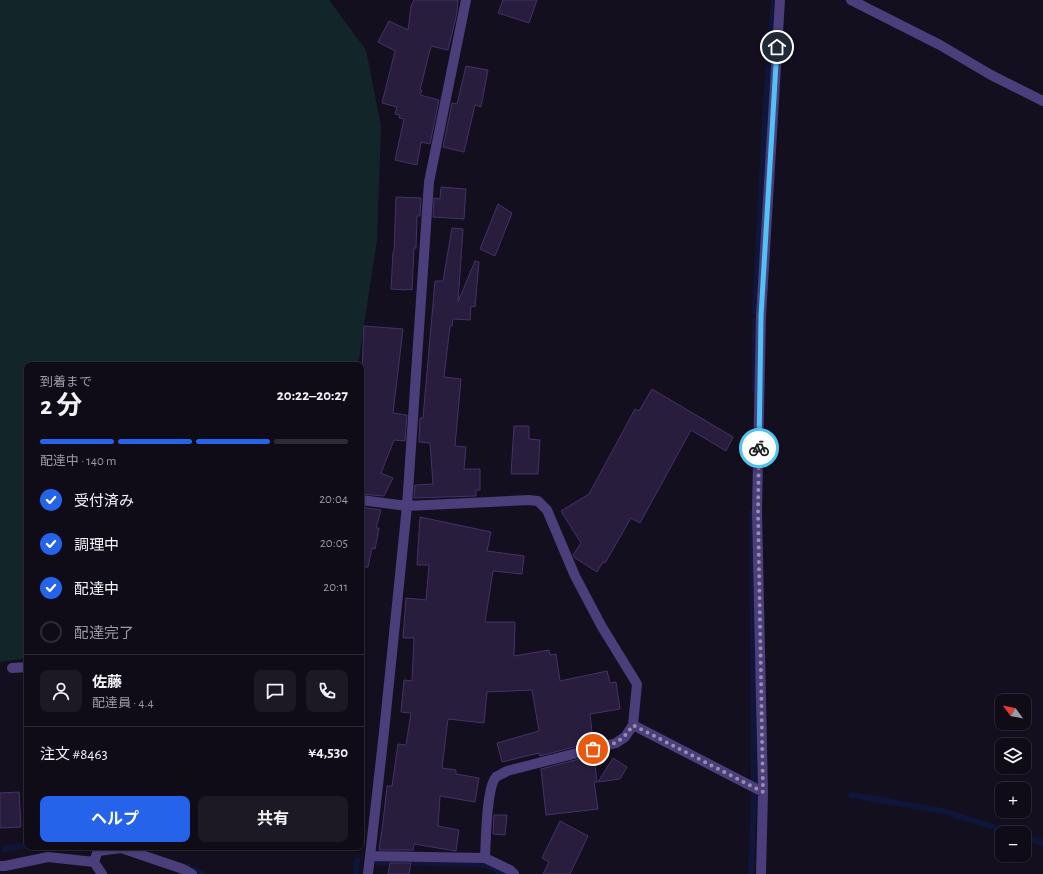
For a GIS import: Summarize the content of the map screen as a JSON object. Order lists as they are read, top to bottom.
{
  "north": "top left",
  "page": {
    "heading": ["2 分", "到着まで", "20:22–20:27"],
    "panel": [
      "佐藤",
      "配達員 · 4.4",
      "注文 #8463",
      "¥4,530"
    ],
    "bar": "配達中 · 140 m",
    "list": [
      ["受付済み", "20:04"],
      ["調理中", "20:05"],
      ["配達中", "20:11"],
      "配達完了"
    ],
    "map_buttons": ["+", "−"],
    "buttons": ["ヘルプ", "共有"]
  }
}
